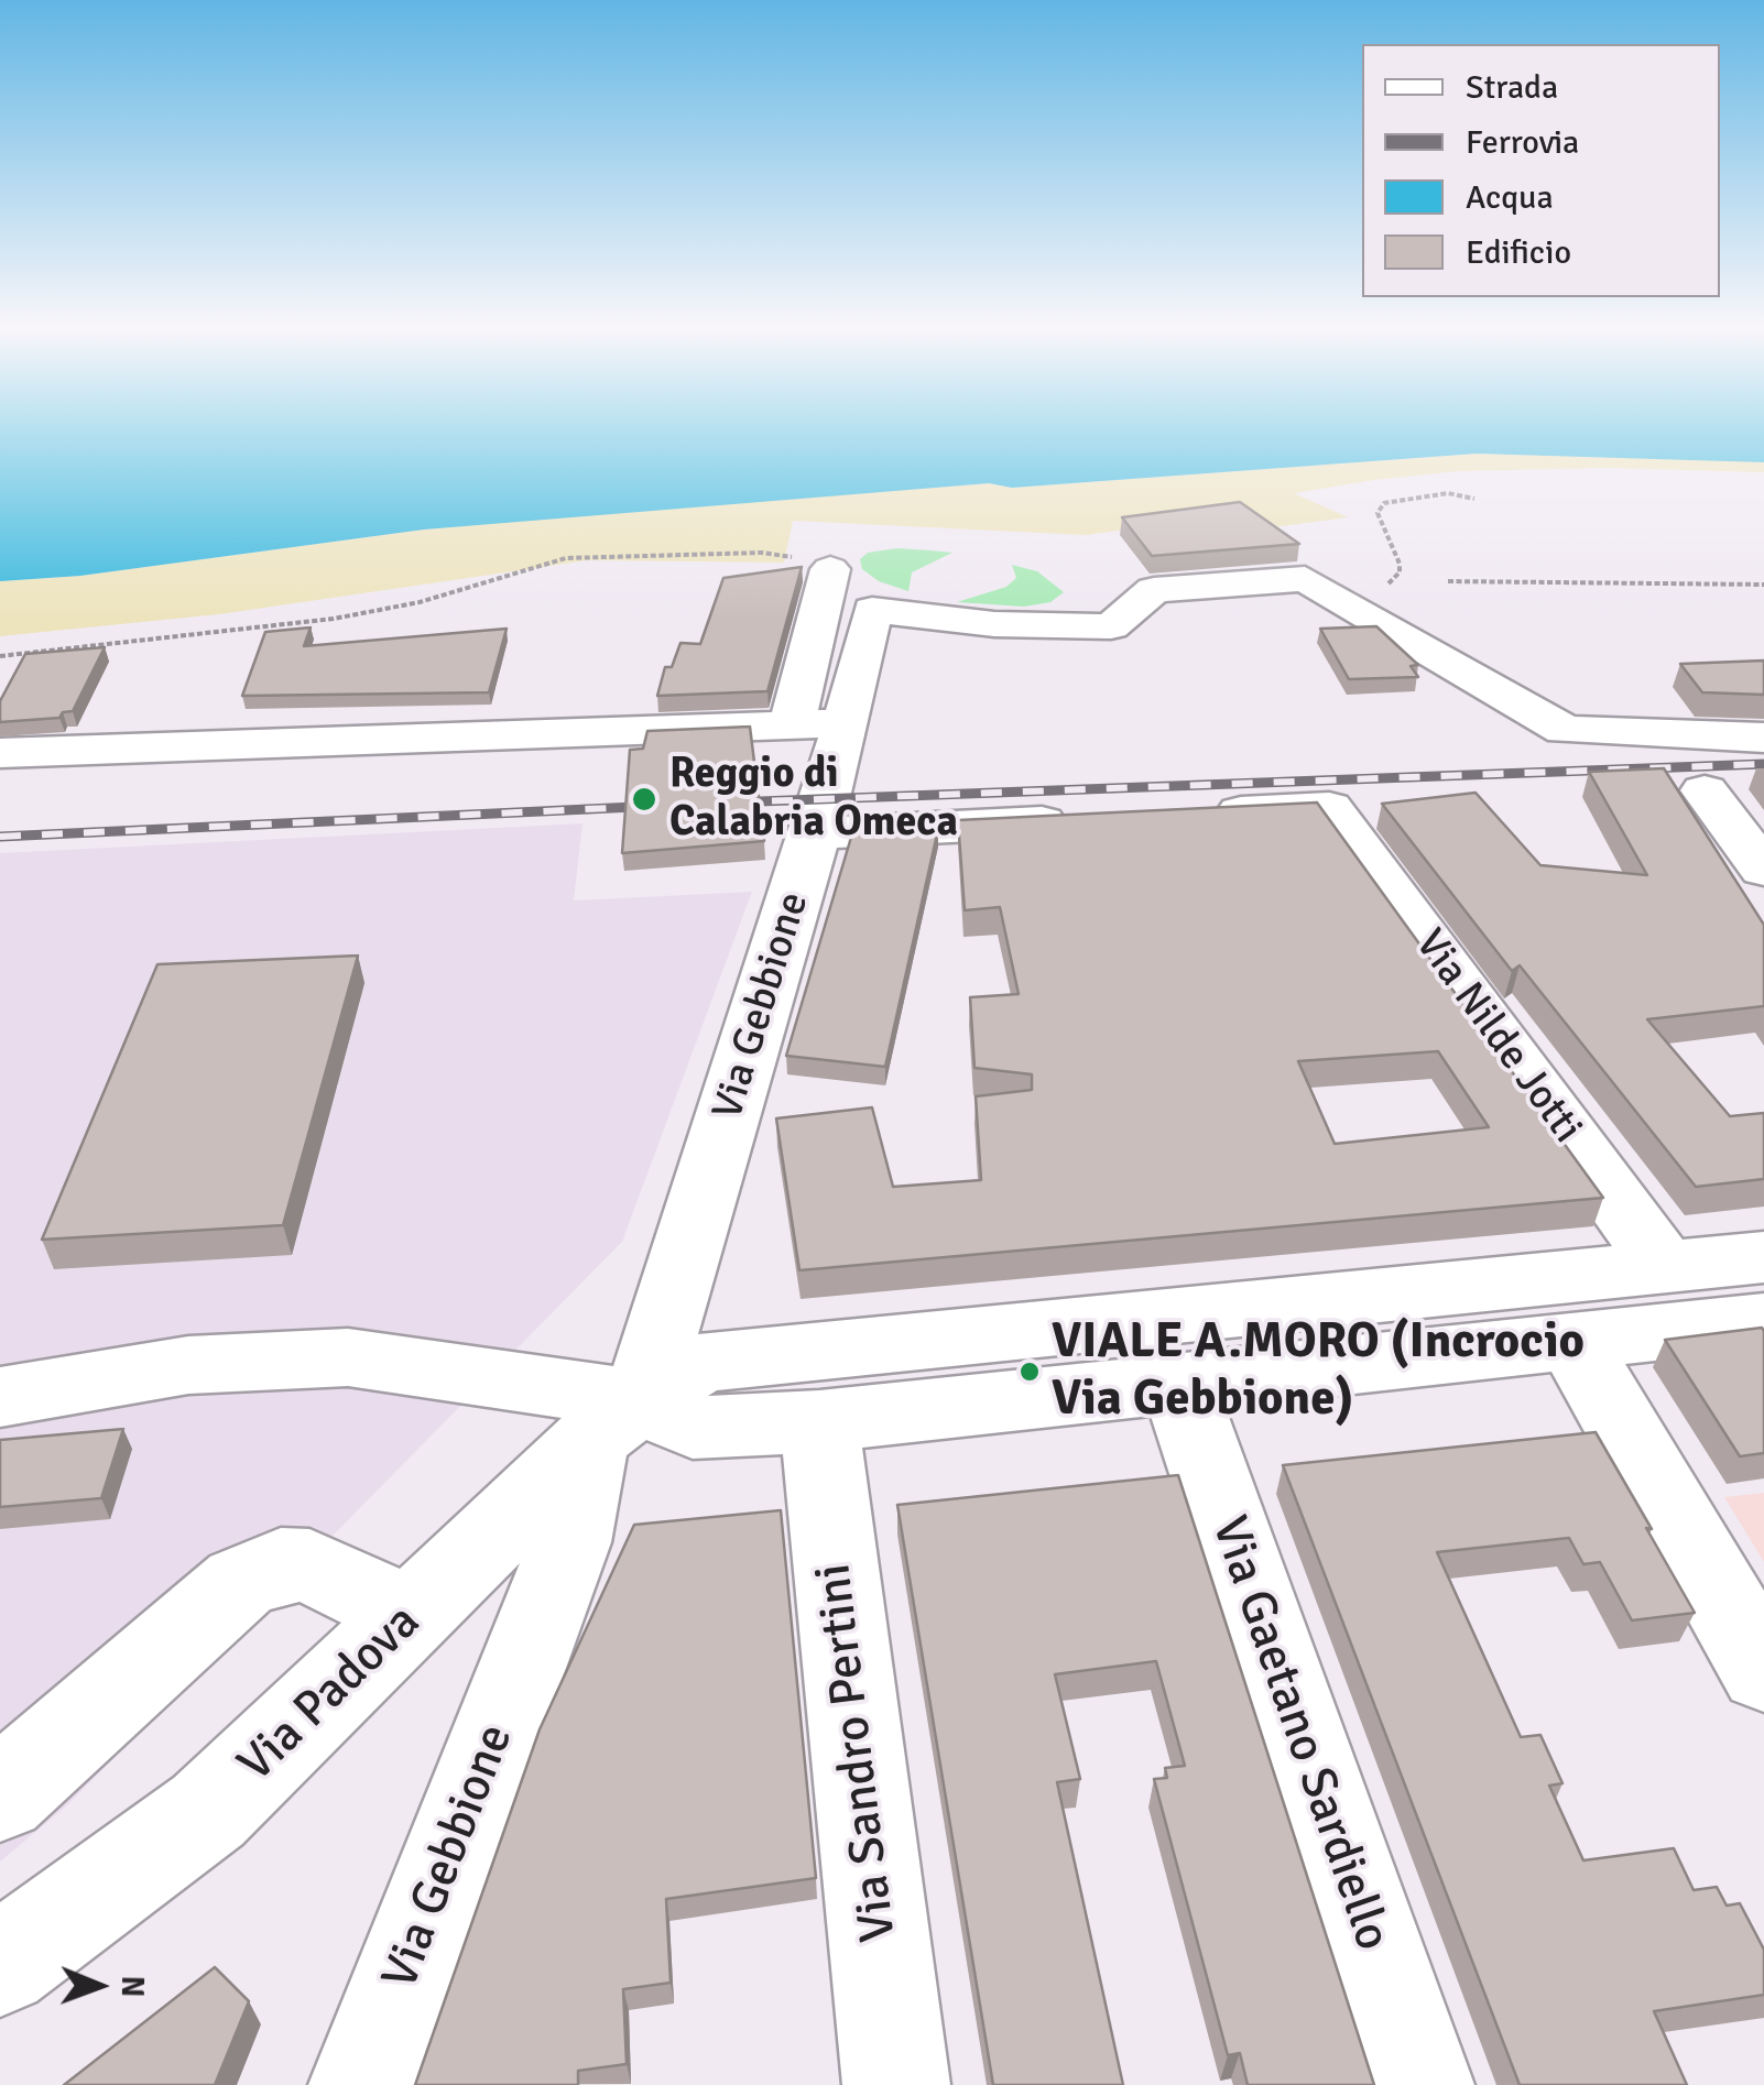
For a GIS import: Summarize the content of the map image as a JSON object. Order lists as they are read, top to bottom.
{
  "streets": {
    "street": [
      "Via Gebbione",
      "Via Nilde Jotti",
      "Via Padova",
      "Via Gaetano Sardiello",
      "Via Sandro Pertini"
    ]
  },
  "crossings": [
    ["Via Gebbione", "Via Padova"],
    ["Via Nilde Jotti", "Via Padova"]
  ],
  "places": ["Reggio di Calabria Omeca", "VIALE A.MORO (Incrocio Via Gebbione)"],
  "legend": [
    "Strada",
    "Ferrovia",
    "Acqua",
    "Edificio"
  ],
  "north": "right"
}
